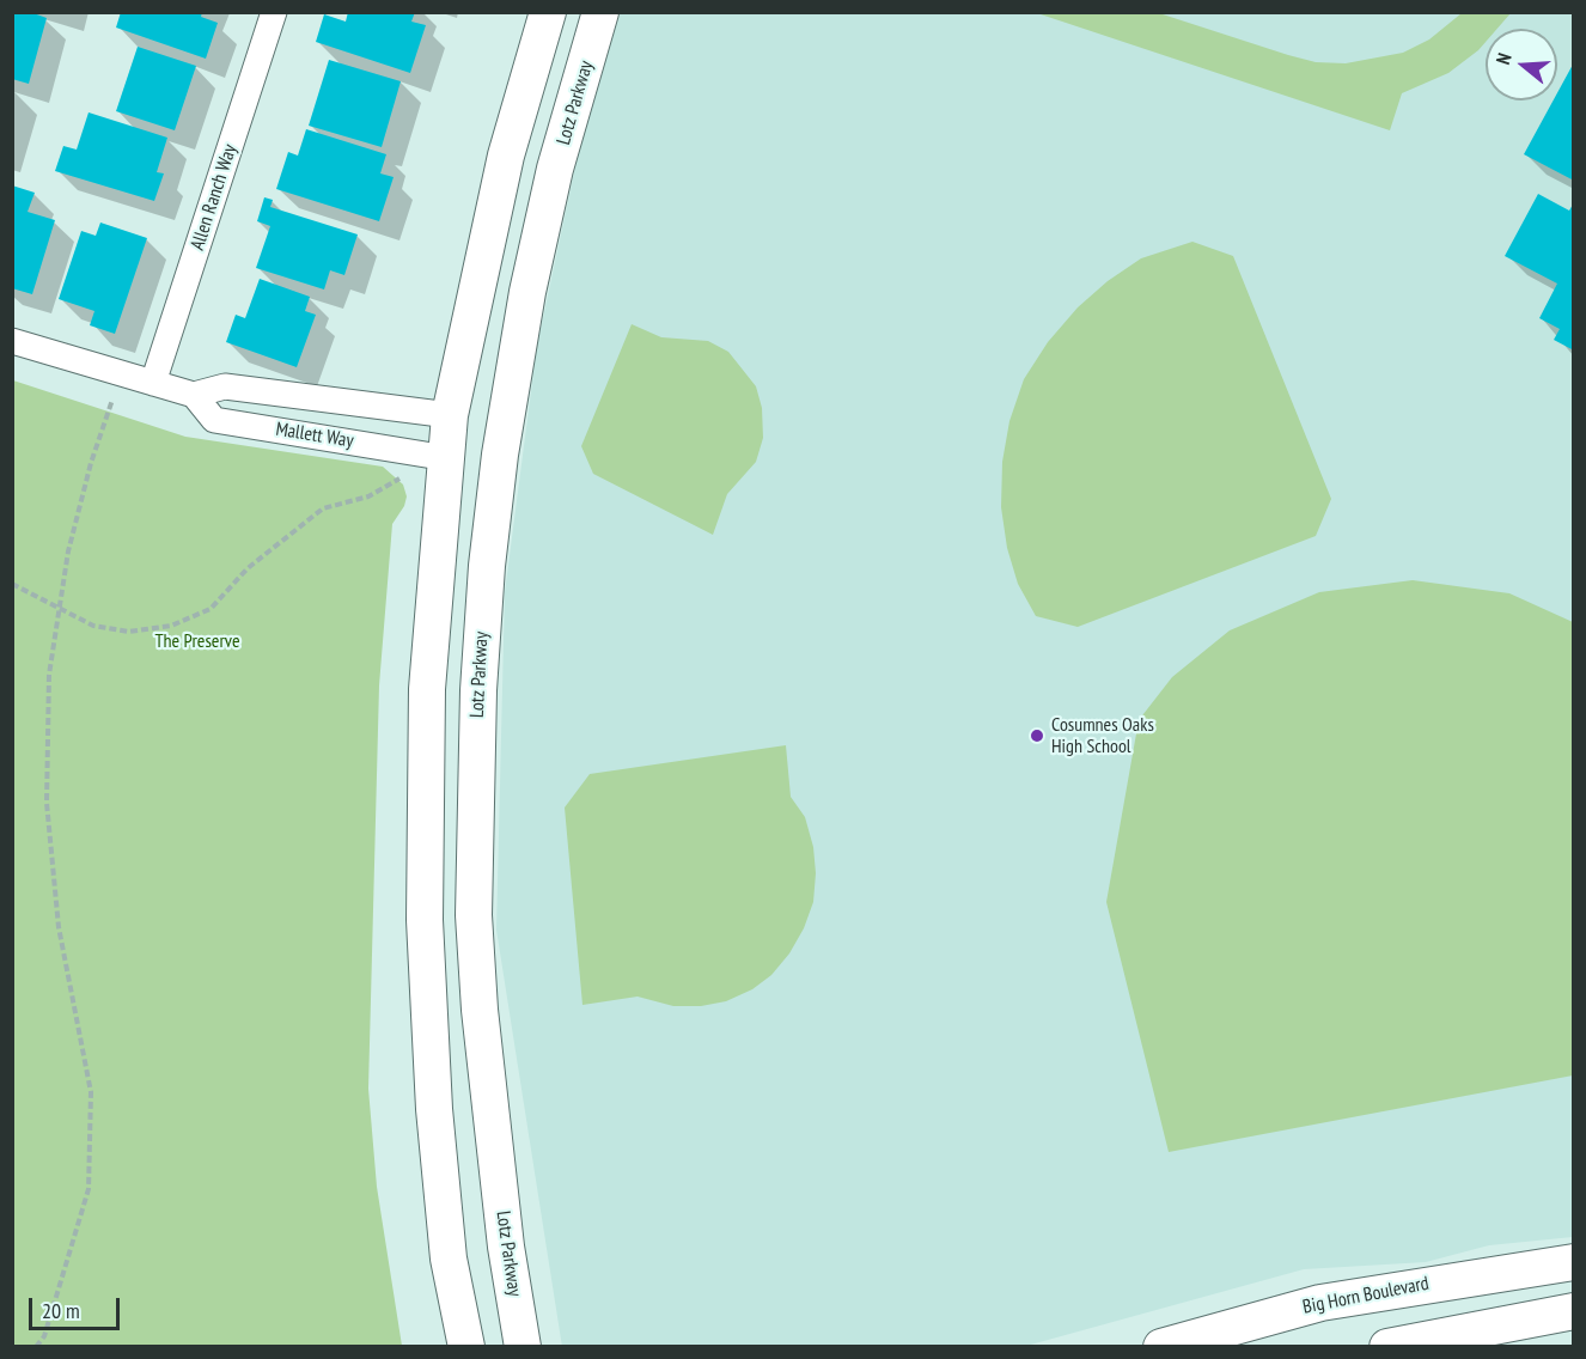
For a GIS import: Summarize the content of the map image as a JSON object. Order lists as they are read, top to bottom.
{
  "streets": {
    "street": [
      "Lotz Parkway",
      "Allen Ranch Way",
      "Mallett Way",
      "Big Horn Boulevard"
    ]
  },
  "crossings": [
    ["Allen Ranch Way", "Mallett Way"]
  ],
  "parks": ["The Preserve"],
  "places": ["Cosumnes Oaks High School"],
  "scale_bar": "20 m",
  "north": "left"
}
